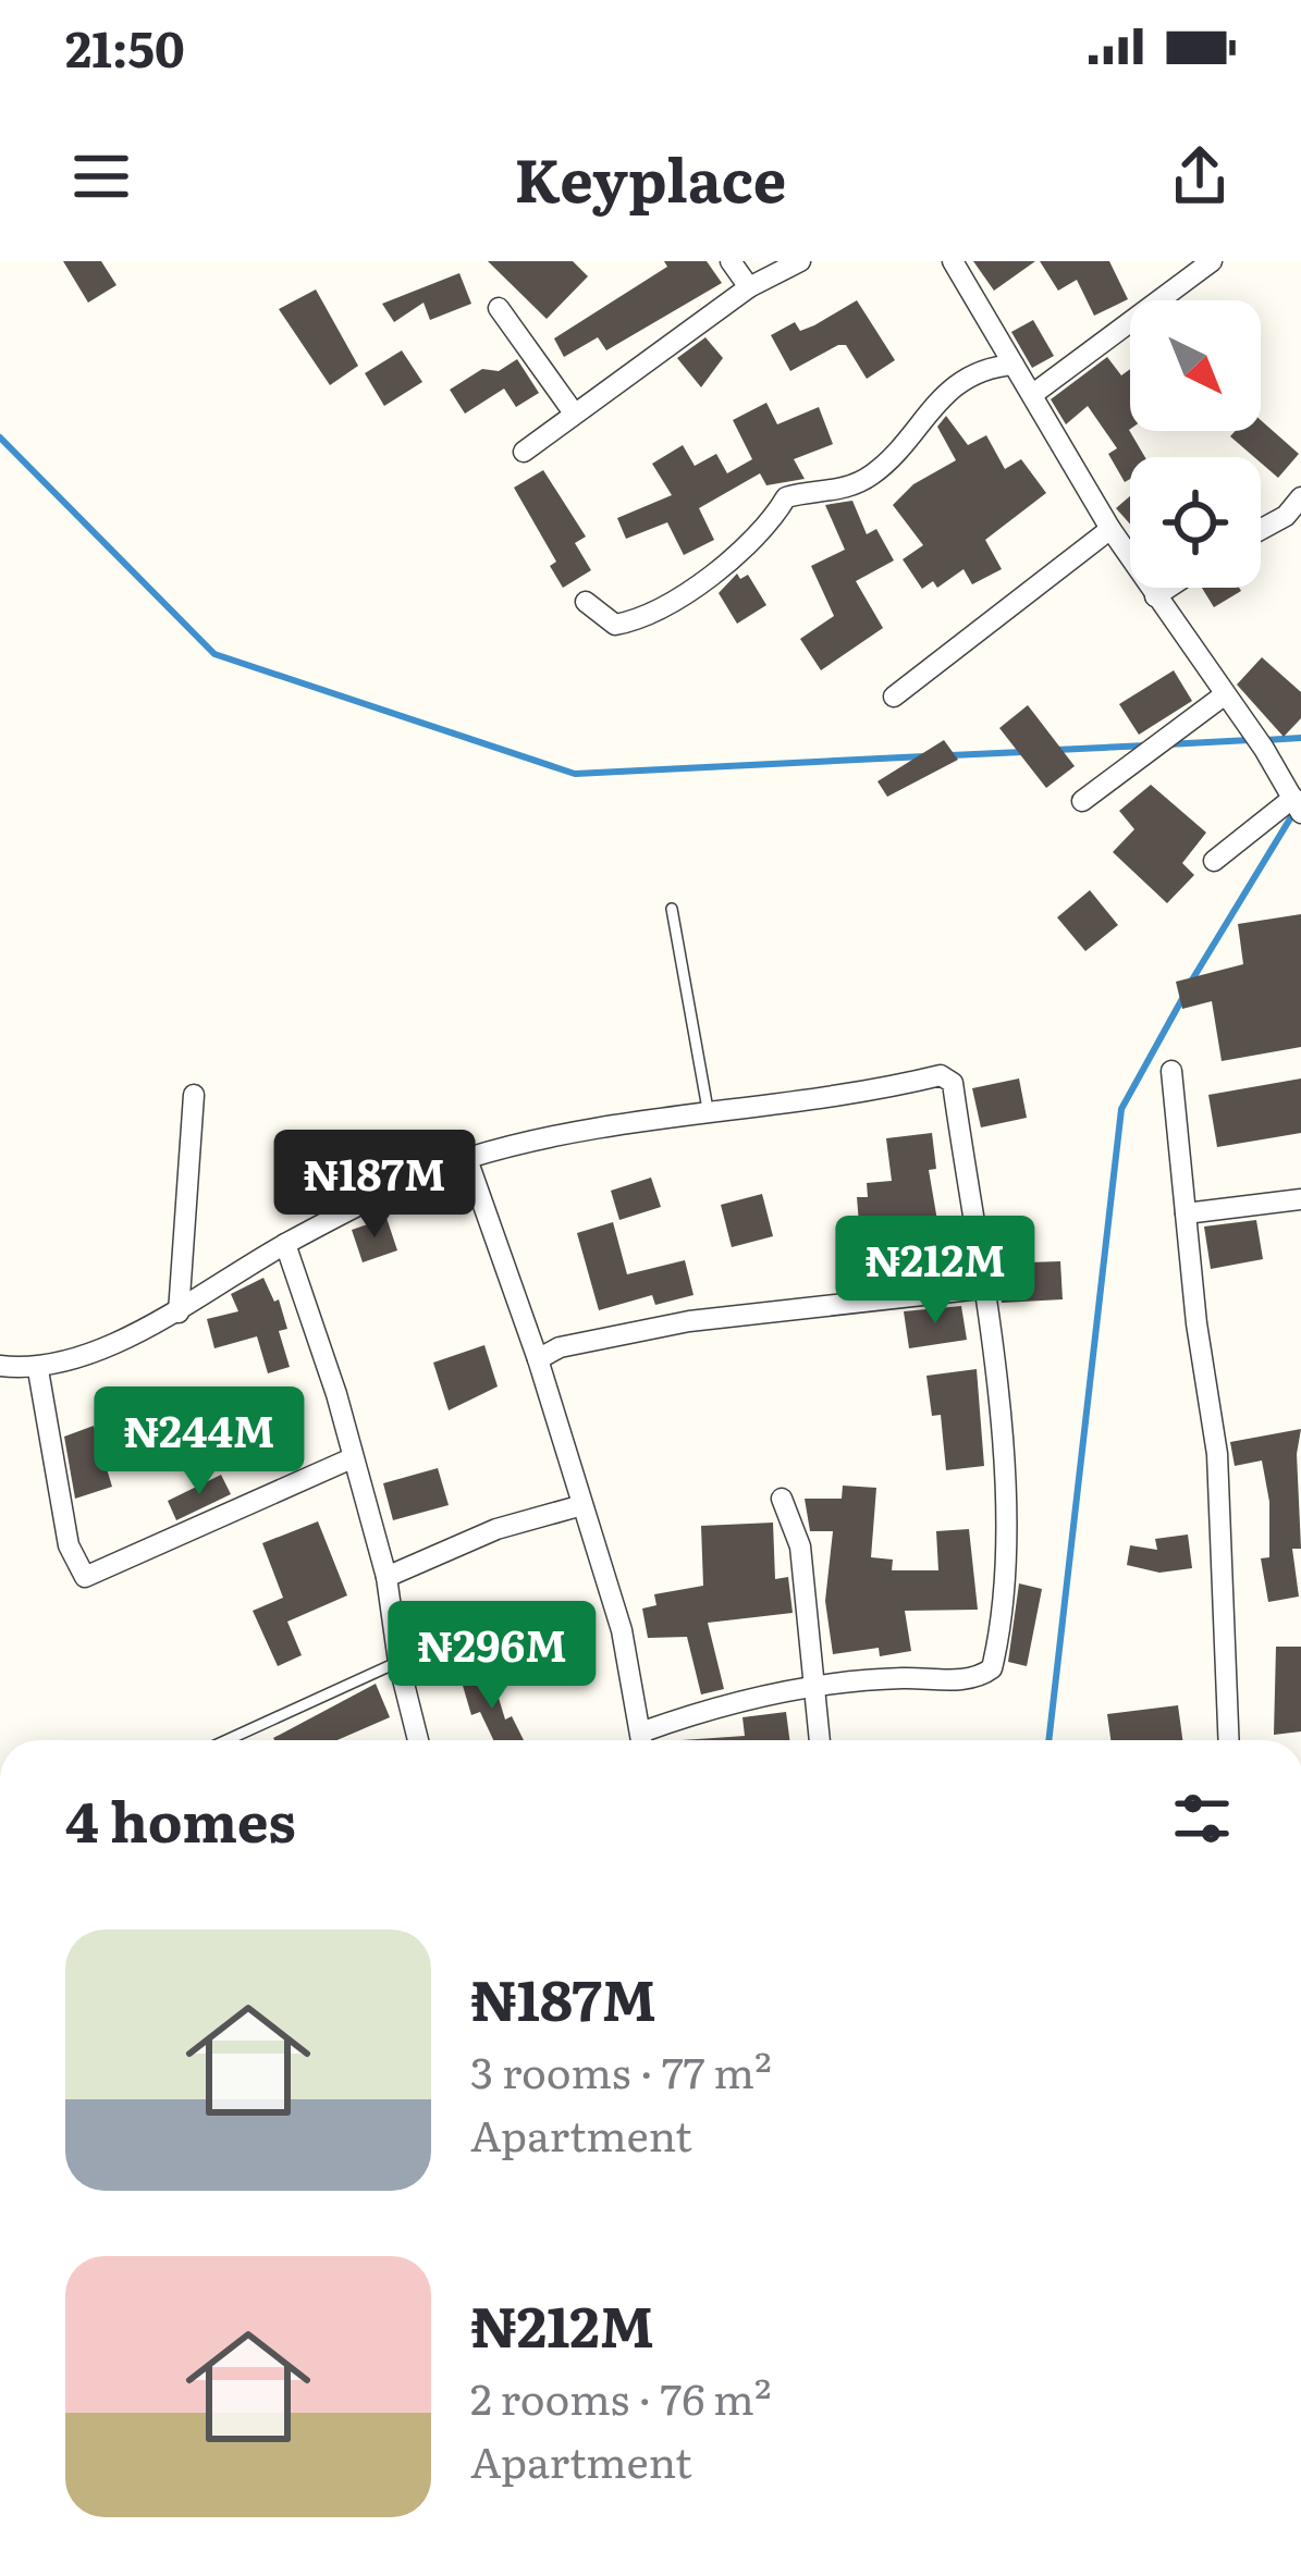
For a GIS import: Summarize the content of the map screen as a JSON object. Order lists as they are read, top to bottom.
{
  "north": "bottom right",
  "page": {
    "status": "21:50",
    "header": "Keyplace",
    "price": [
      "₦187M",
      "₦212M",
      "₦244M",
      "₦296M"
    ],
    "heading": "4 homes",
    "list": [
      {
        "name": "₦187M",
        "note": "3 rooms · 77 m² · Apartment"
      },
      {
        "name": "₦212M",
        "note": "2 rooms · 76 m² · Apartment"
      }
    ]
  }
}
